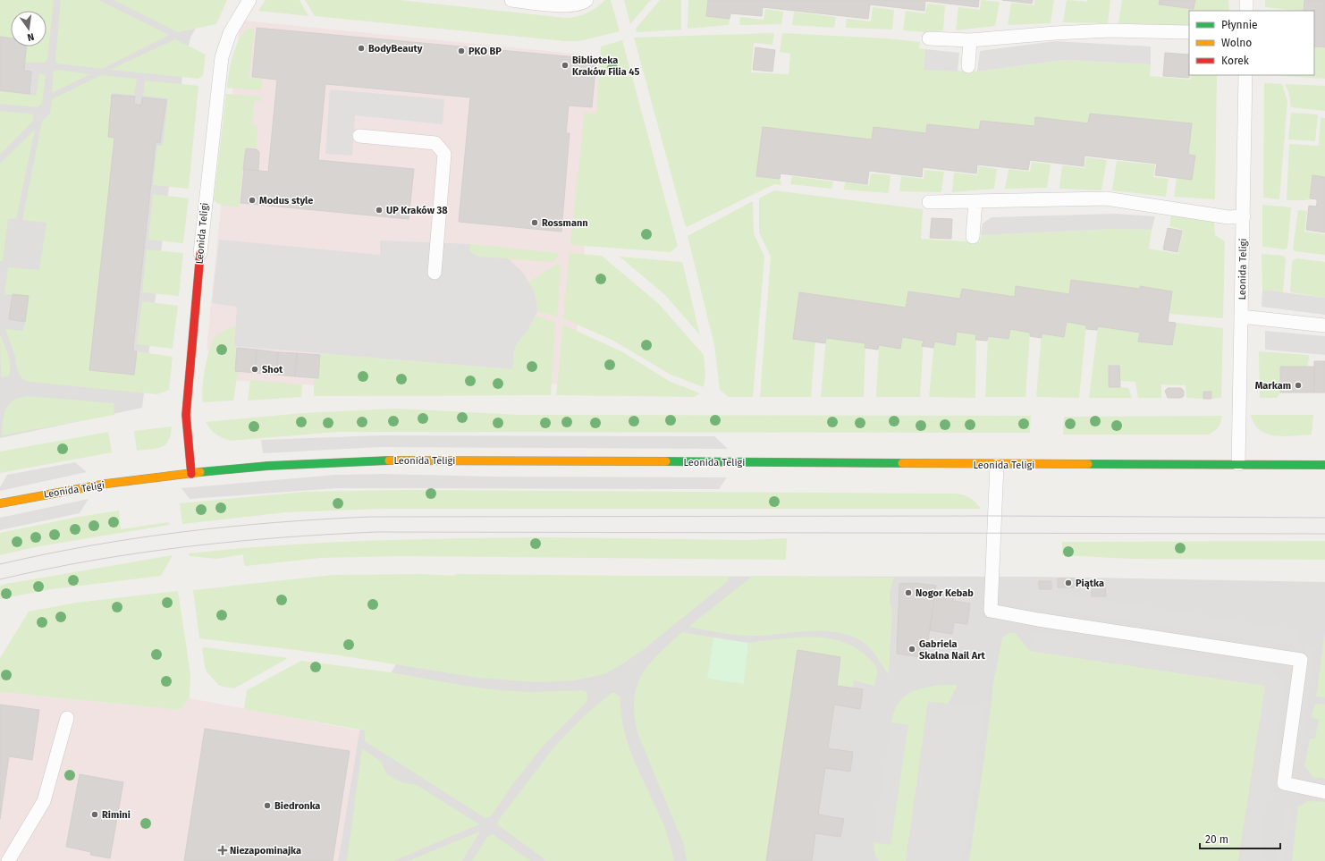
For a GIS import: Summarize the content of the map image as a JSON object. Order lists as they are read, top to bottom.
{
  "streets": {
    "street": ["Leonida Teligi"]
  },
  "places": {
    "other": [
      "BodyBeauty",
      "PKO BP",
      "Biblioteka Kraków Filia 45",
      "Modus style",
      "UP Kraków 38",
      "Rossmann",
      "Shot",
      "Markam",
      "Piątka",
      "Nogor Kebab",
      "Gabriela Skalna Nail Art",
      "Biedronka",
      "Rimini"
    ],
    "health": ["Niezapominajka"]
  },
  "legend": ["Płynnie", "Wolno", "Korek"],
  "scale_bar": "20 m",
  "north": "bottom"
}
